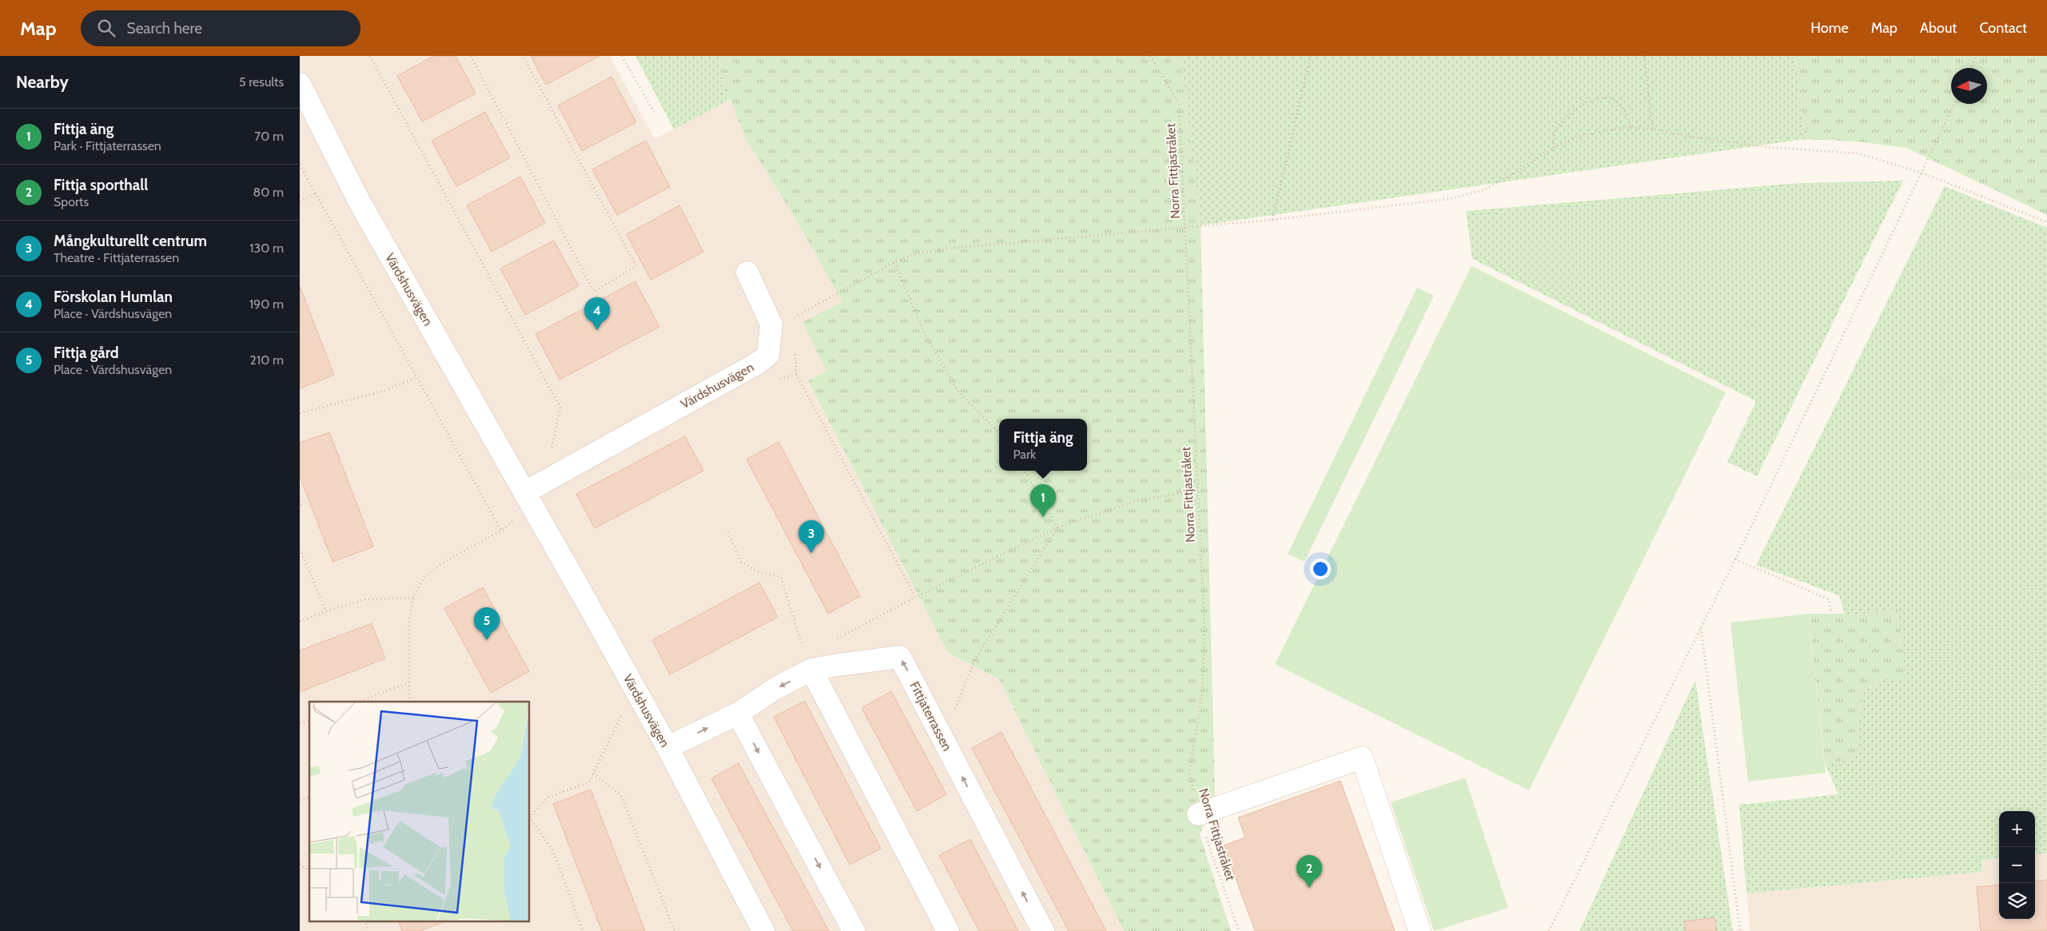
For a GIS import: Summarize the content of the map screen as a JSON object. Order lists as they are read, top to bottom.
{
  "streets": {
    "street": ["Värdshusvägen", "Fittjaterrassen"],
    "path": ["Norra Fittjastråket"]
  },
  "crossings": [
    ["Värdshusvägen", "Fittjaterrassen"]
  ],
  "north": "left",
  "page": {
    "header": "Map",
    "search": "Search here",
    "nav": [
      "Home",
      "Map",
      "About",
      "Contact"
    ],
    "heading": ["Nearby", "5 results"],
    "list": [
      {
        "mark": "1",
        "name": "Fittja äng",
        "note": "Park · Fittjaterrassen",
        "value": "70 m"
      },
      {
        "mark": "2",
        "name": "Fittja sporthall",
        "note": "Sports",
        "value": "80 m"
      },
      {
        "mark": "3",
        "name": "Mångkulturellt centrum",
        "note": "Theatre · Fittjaterrassen",
        "value": "130 m"
      },
      {
        "mark": "4",
        "name": "Förskolan Humlan",
        "note": "Place · Värdshusvägen",
        "value": "190 m"
      },
      {
        "mark": "5",
        "name": "Fittja gård",
        "note": "Place · Värdshusvägen",
        "value": "210 m"
      }
    ],
    "pins": [
      "4",
      "1",
      "3",
      "5",
      "2"
    ],
    "popup": ["Fittja äng", "Park"],
    "map_buttons": ["+", "−"]
  }
}
